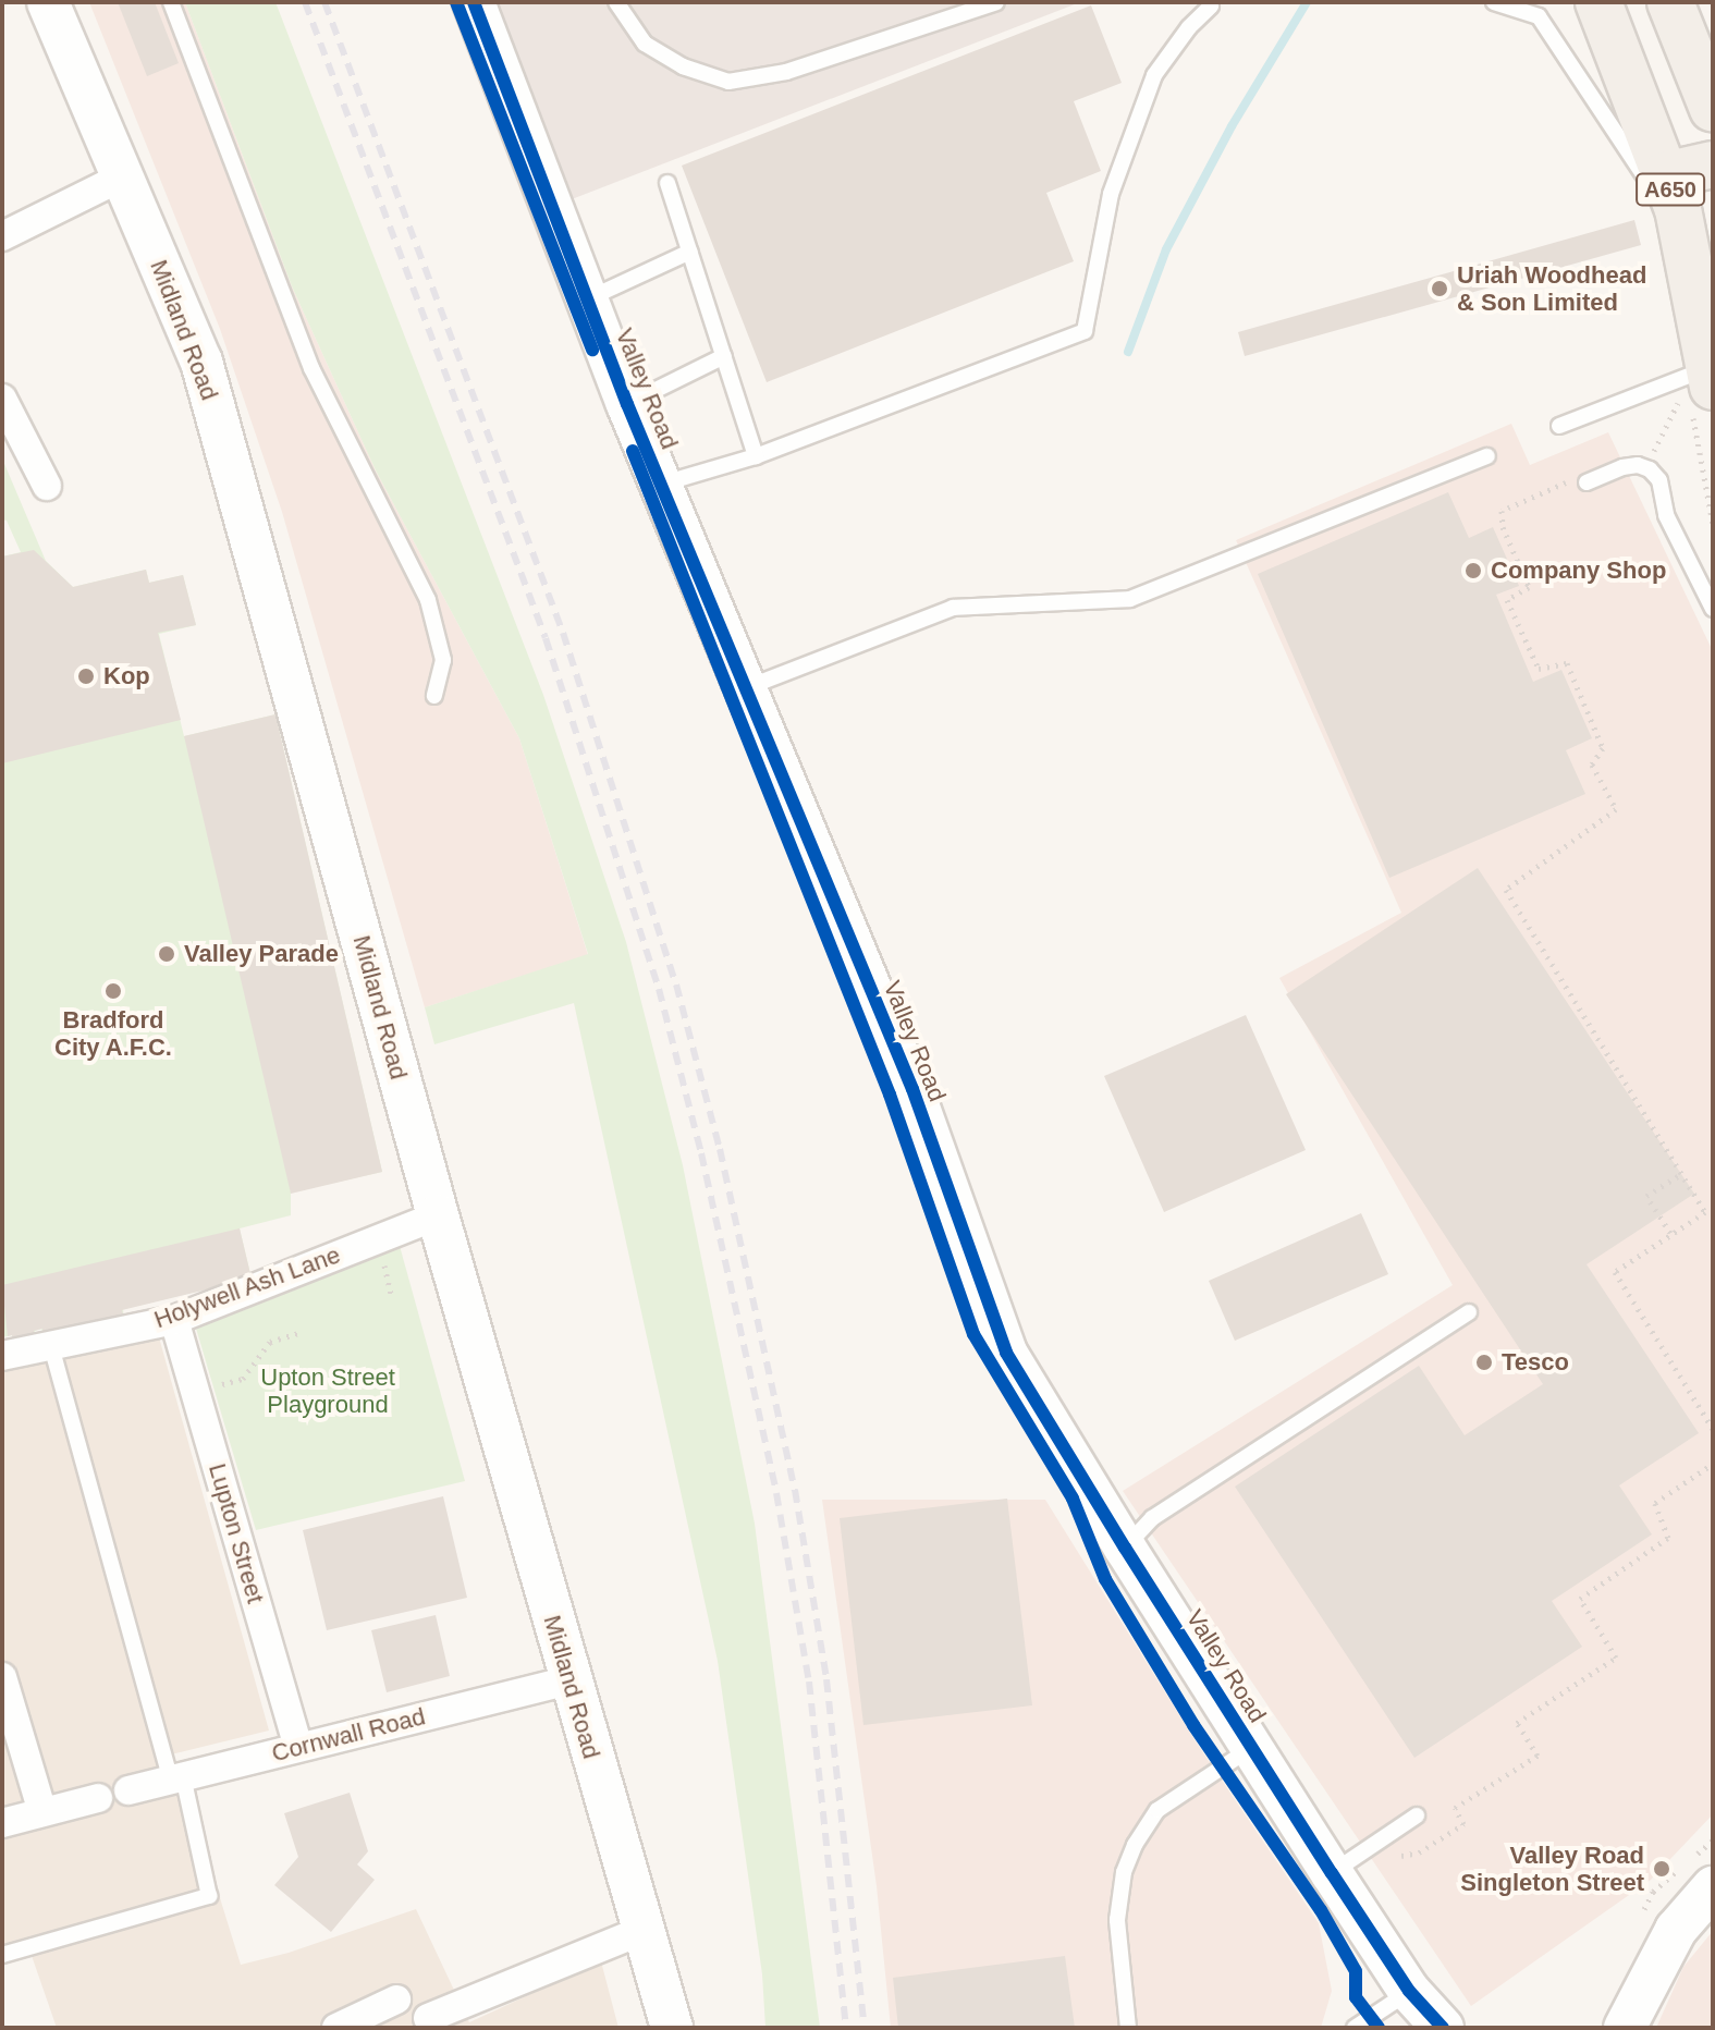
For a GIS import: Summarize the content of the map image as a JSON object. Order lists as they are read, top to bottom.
{
  "streets": {
    "main road": ["A650"],
    "street": [
      "Midland Road",
      "Valley Road",
      "Holywell Ash Lane",
      "Lupton Street",
      "Cornwall Road"
    ]
  },
  "crossings": [
    ["Midland Road", "Holywell Ash Lane"],
    ["Midland Road", "Cornwall Road"],
    ["Holywell Ash Lane", "Lupton Street"],
    ["Lupton Street", "Cornwall Road"]
  ],
  "parks": ["Upton Street Playground"],
  "places": [
    "Uriah Woodhead & Son Limited",
    "Company Shop",
    "Kop",
    "Valley Parade",
    "Bradford City A.F.C.",
    "Tesco",
    "Valley Road Singleton Street"
  ]
}
